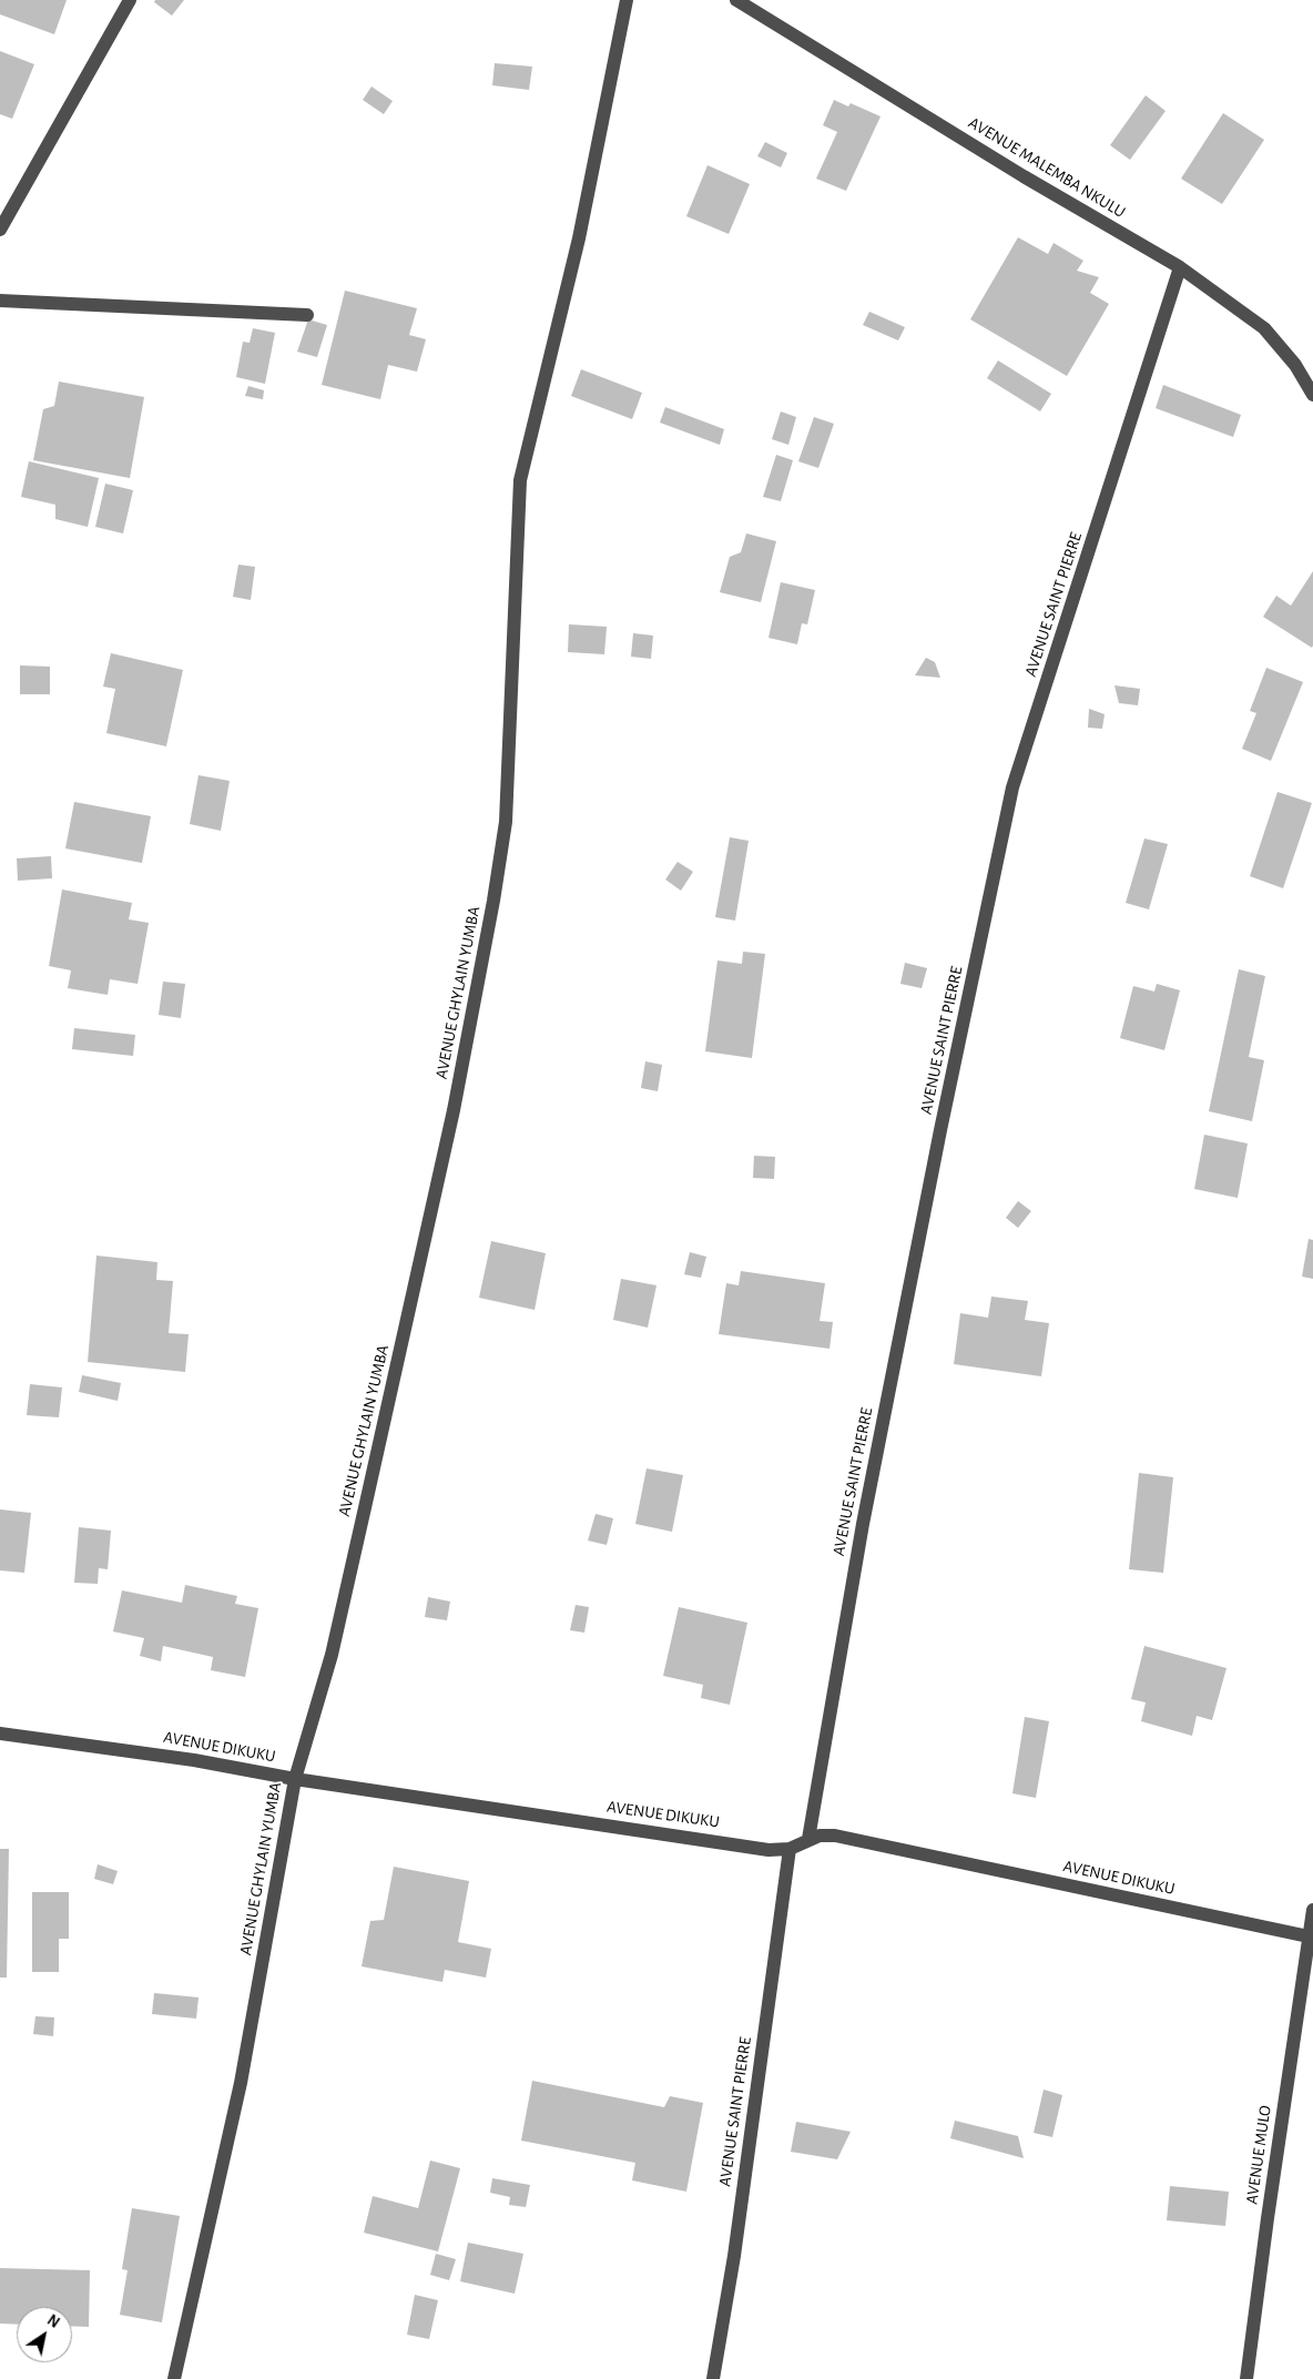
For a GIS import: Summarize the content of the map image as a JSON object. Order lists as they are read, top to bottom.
{
  "streets": {
    "street": [
      "AVENUE MALEMBA NKULU",
      "AVENUE SAINT PIERRE",
      "AVENUE GHYLAIN YUMBA",
      "AVENUE DIKUKU",
      "AVENUE MULO"
    ]
  },
  "crossings": [
    ["AVENUE MALEMBA NKULU", "AVENUE SAINT PIERRE"],
    ["AVENUE SAINT PIERRE", "AVENUE DIKUKU"],
    ["AVENUE GHYLAIN YUMBA", "AVENUE DIKUKU"],
    ["AVENUE DIKUKU", "AVENUE MULO"]
  ],
  "north": "top right"
}
